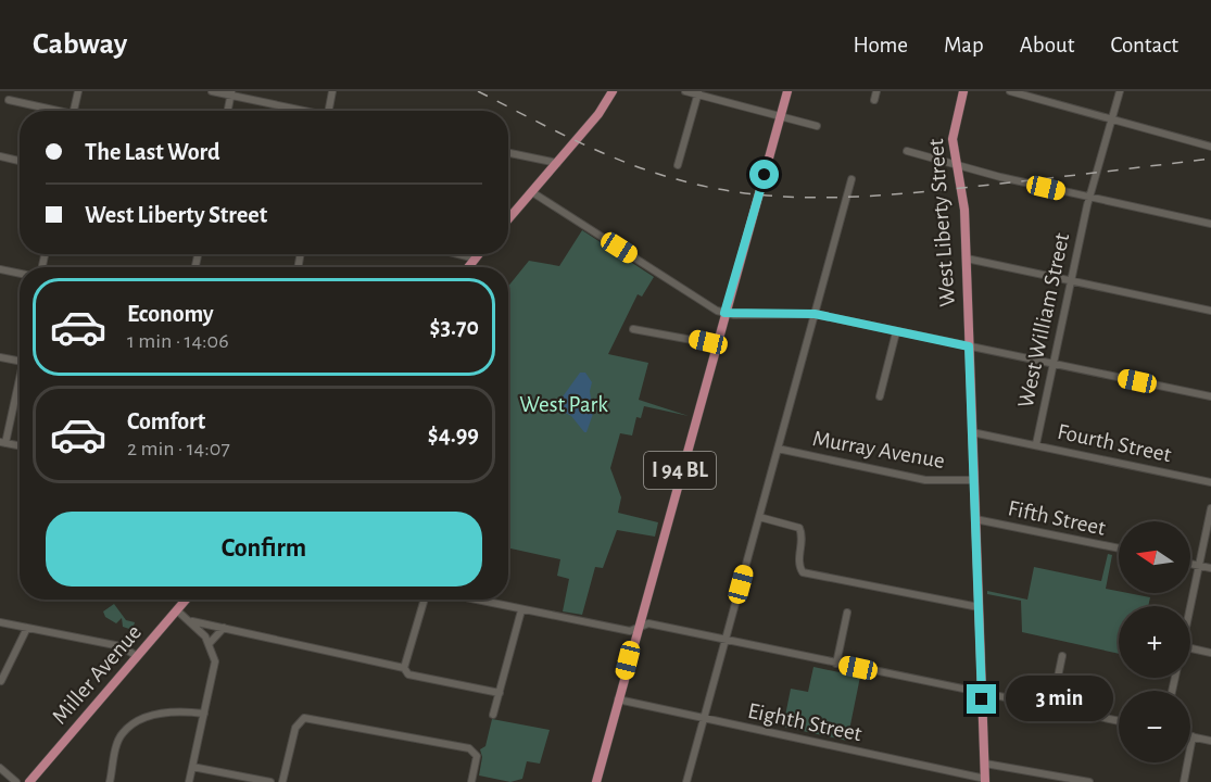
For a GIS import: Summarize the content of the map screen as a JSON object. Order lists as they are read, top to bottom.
{
  "streets": {
    "main road": ["West Liberty Street", "I 94 BL", "Miller Avenue"],
    "street": [
      "West William Street",
      "Fourth Street",
      "Murray Avenue",
      "Fifth Street",
      "Eighth Street"
    ]
  },
  "crossings": [
    ["West Liberty Street", "Fourth Street"],
    ["West Liberty Street", "Murray Avenue"],
    ["West Liberty Street", "Fifth Street"],
    ["West Liberty Street", "Eighth Street"],
    ["West William Street", "Fourth Street"],
    ["I 94 BL", "Eighth Street"]
  ],
  "parks": ["West Park"],
  "north": "left",
  "page": {
    "header": "Cabway",
    "nav": [
      "Home",
      "Map",
      "About",
      "Contact"
    ],
    "banner": ["The Last Word", "West Liberty Street"],
    "list": [
      {
        "name": "Economy",
        "note": "1 min · 14:06",
        "value": "$3.70"
      },
      {
        "name": "Comfort",
        "note": "2 min · 14:07",
        "value": "$4.99"
      }
    ],
    "buttons": "Confirm",
    "map_buttons": ["+", "−"],
    "bubble": "3 min"
  }
}
